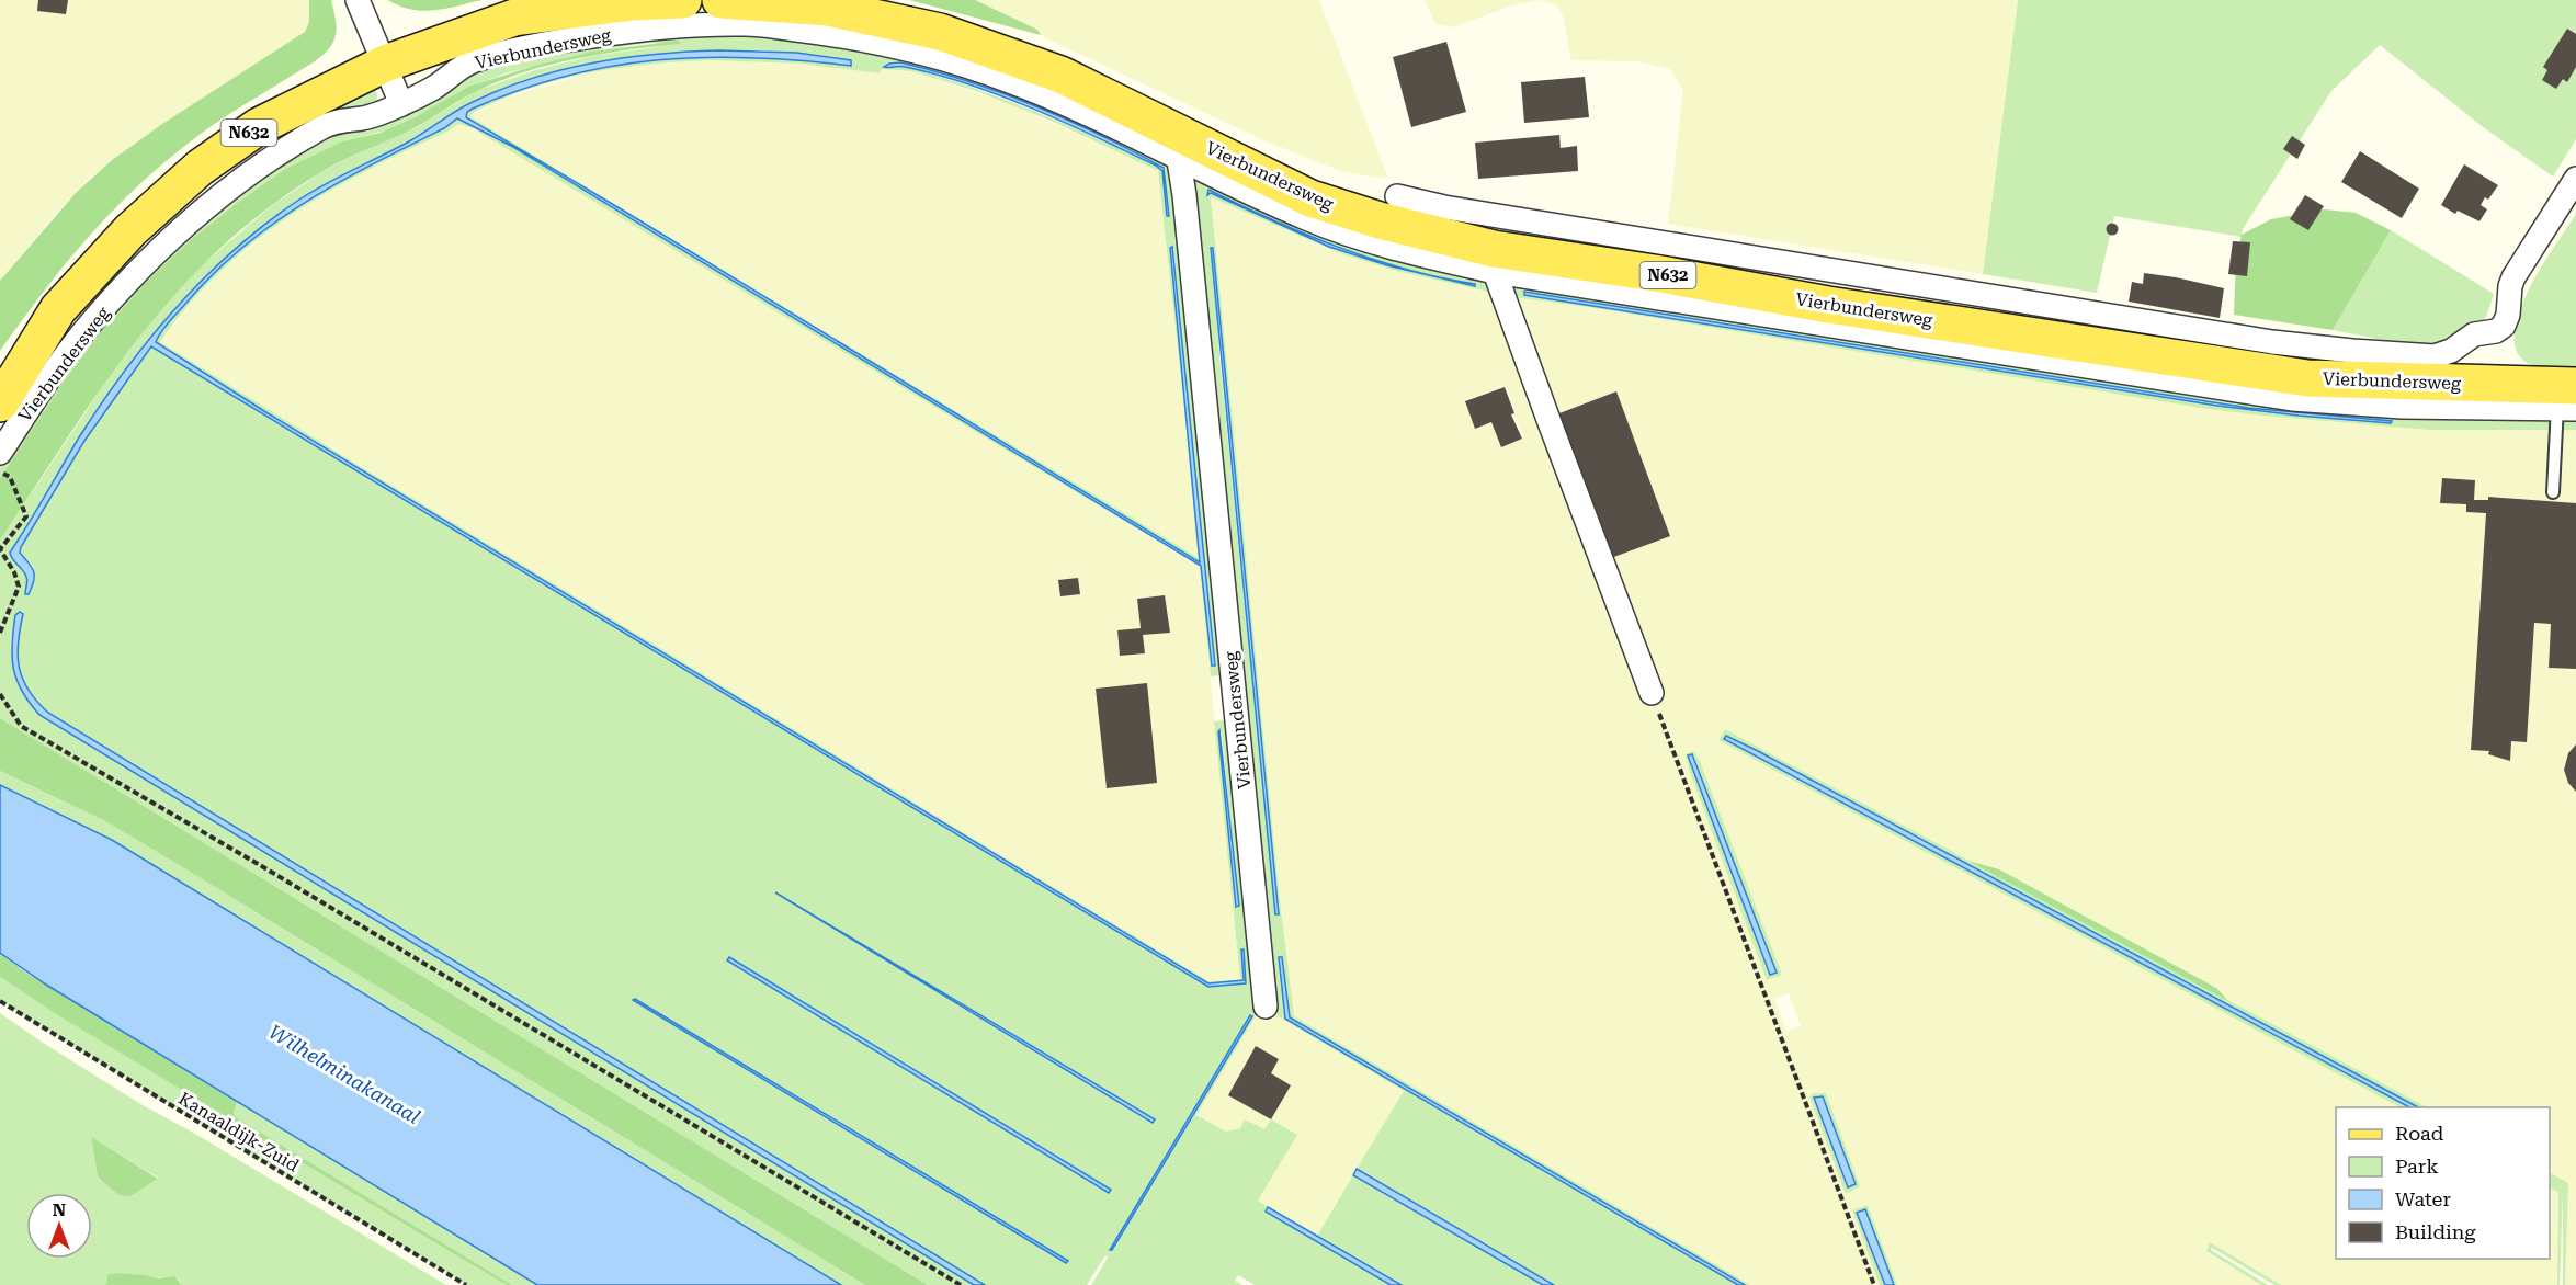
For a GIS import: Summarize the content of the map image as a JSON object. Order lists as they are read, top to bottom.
{
  "streets": {
    "main road": ["Vierbundersweg", "N632"],
    "path": ["Kanaaldijk-Zuid"]
  },
  "water": ["Wilhelminakanaal"],
  "legend": [
    "Road",
    "Park",
    "Water",
    "Building"
  ],
  "north": "top"
}
